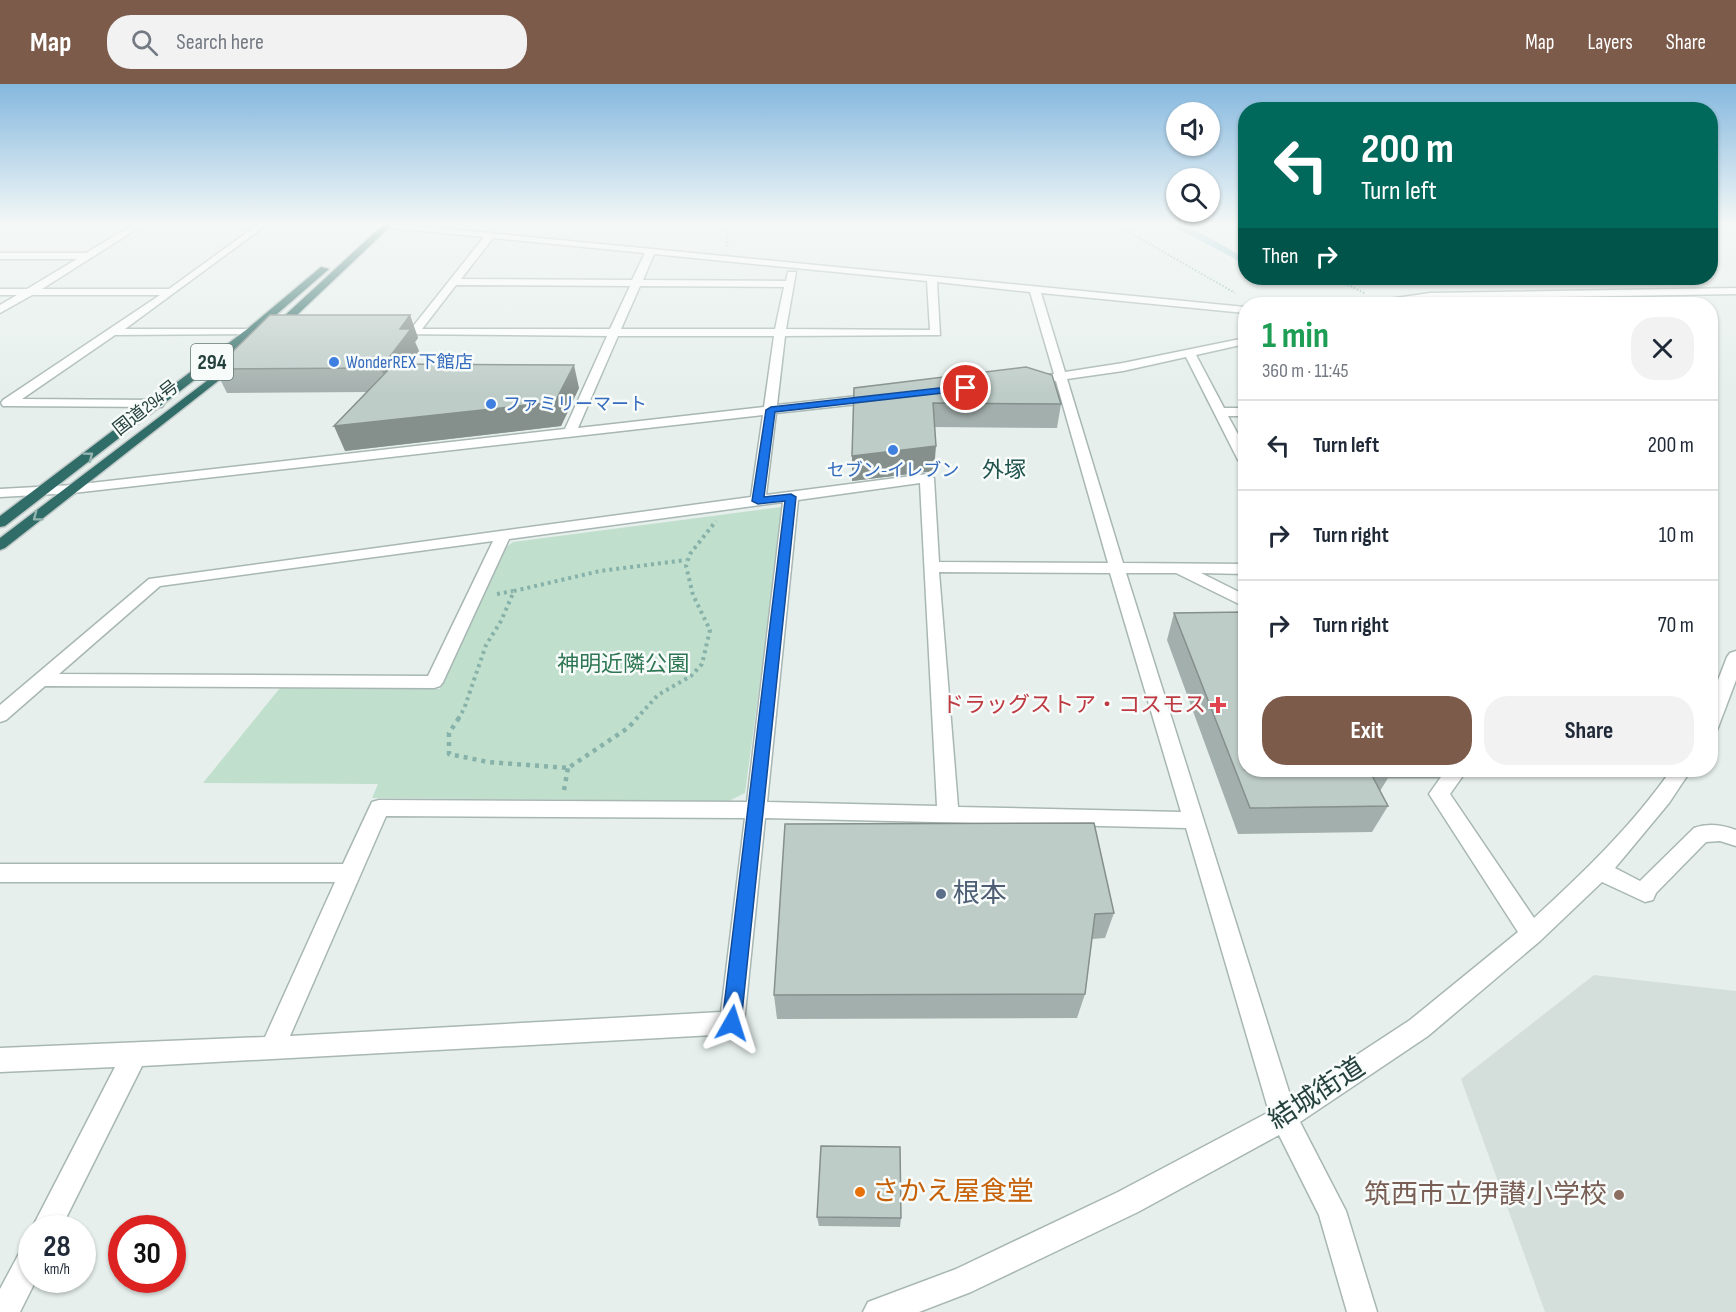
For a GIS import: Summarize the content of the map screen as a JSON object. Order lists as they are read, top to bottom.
{
  "streets": {
    "highway": ["294", "国道294号"],
    "street": ["結城街道"]
  },
  "districts": ["外塚"],
  "parks": ["神明近隣公園"],
  "places": {
    "other": [
      "WonderREX 下館店",
      "ファミリーマート",
      "セブン-イレブン",
      "根本",
      "さかえ屋食堂",
      "筑西市立伊讃小学校"
    ],
    "health": ["ドラッグストア・コスモス"]
  },
  "page": {
    "header": "Map",
    "search": "Search here",
    "nav": ["Map", "Layers", "Share"],
    "turn": ["200 m", "Turn left"],
    "then": "Then",
    "heading": ["1 min", "360 m · 11:45"],
    "list": [
      {
        "name": "Turn left",
        "value": "200 m"
      },
      {
        "name": "Turn right",
        "value": "10 m"
      },
      {
        "name": "Turn right",
        "value": "70 m"
      }
    ],
    "buttons": ["Exit", "Share"],
    "speed": "28 km/h",
    "limit": "30"
  }
}
